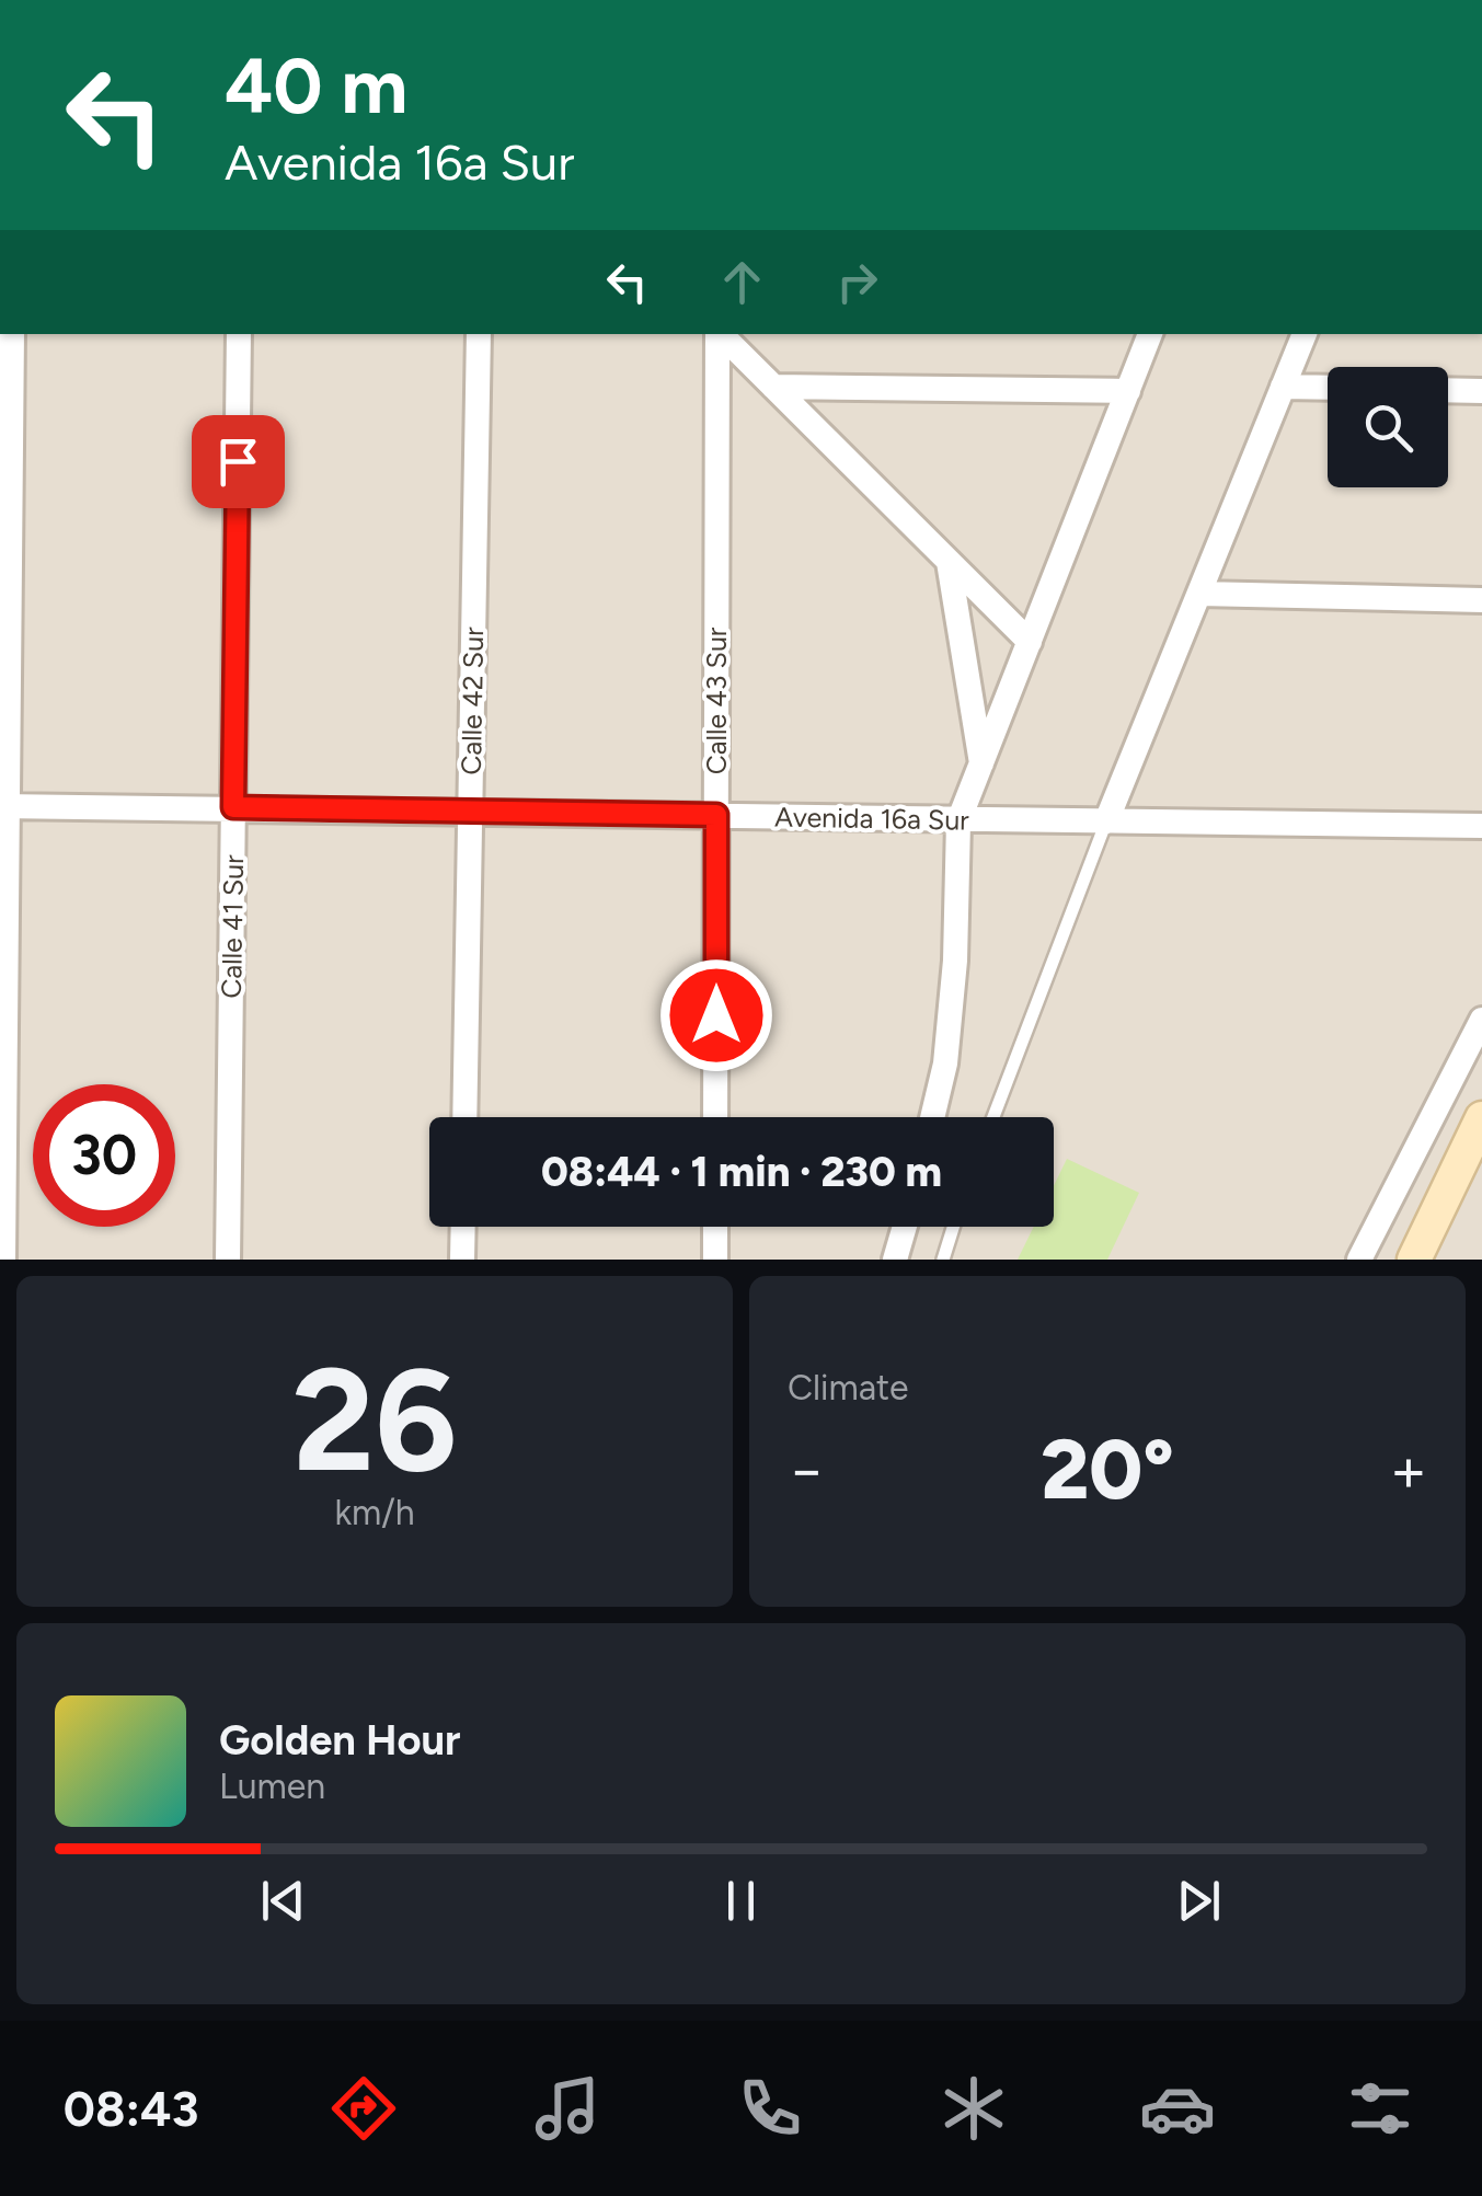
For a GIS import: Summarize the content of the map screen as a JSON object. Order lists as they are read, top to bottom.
{
  "streets": {
    "street": [
      "Calle 42 Sur",
      "Calle 43 Sur",
      "Avenida 16a Sur",
      "Calle 41 Sur"
    ]
  },
  "crossings": [
    ["Calle 42 Sur", "Avenida 16a Sur"],
    ["Calle 43 Sur", "Avenida 16a Sur"],
    ["Avenida 16a Sur", "Calle 41 Sur"]
  ],
  "page": {
    "turn": ["40 m", "Avenida 16a Sur"],
    "limit": "30",
    "trip": "08:44 · 1 min · 230 m",
    "tile": [
      ["26", "km/h"],
      "Climate"
    ],
    "heat": ["−", "20°", "+"],
    "song": ["Golden Hour", "Lumen"],
    "tabs": "08:43"
  }
}
